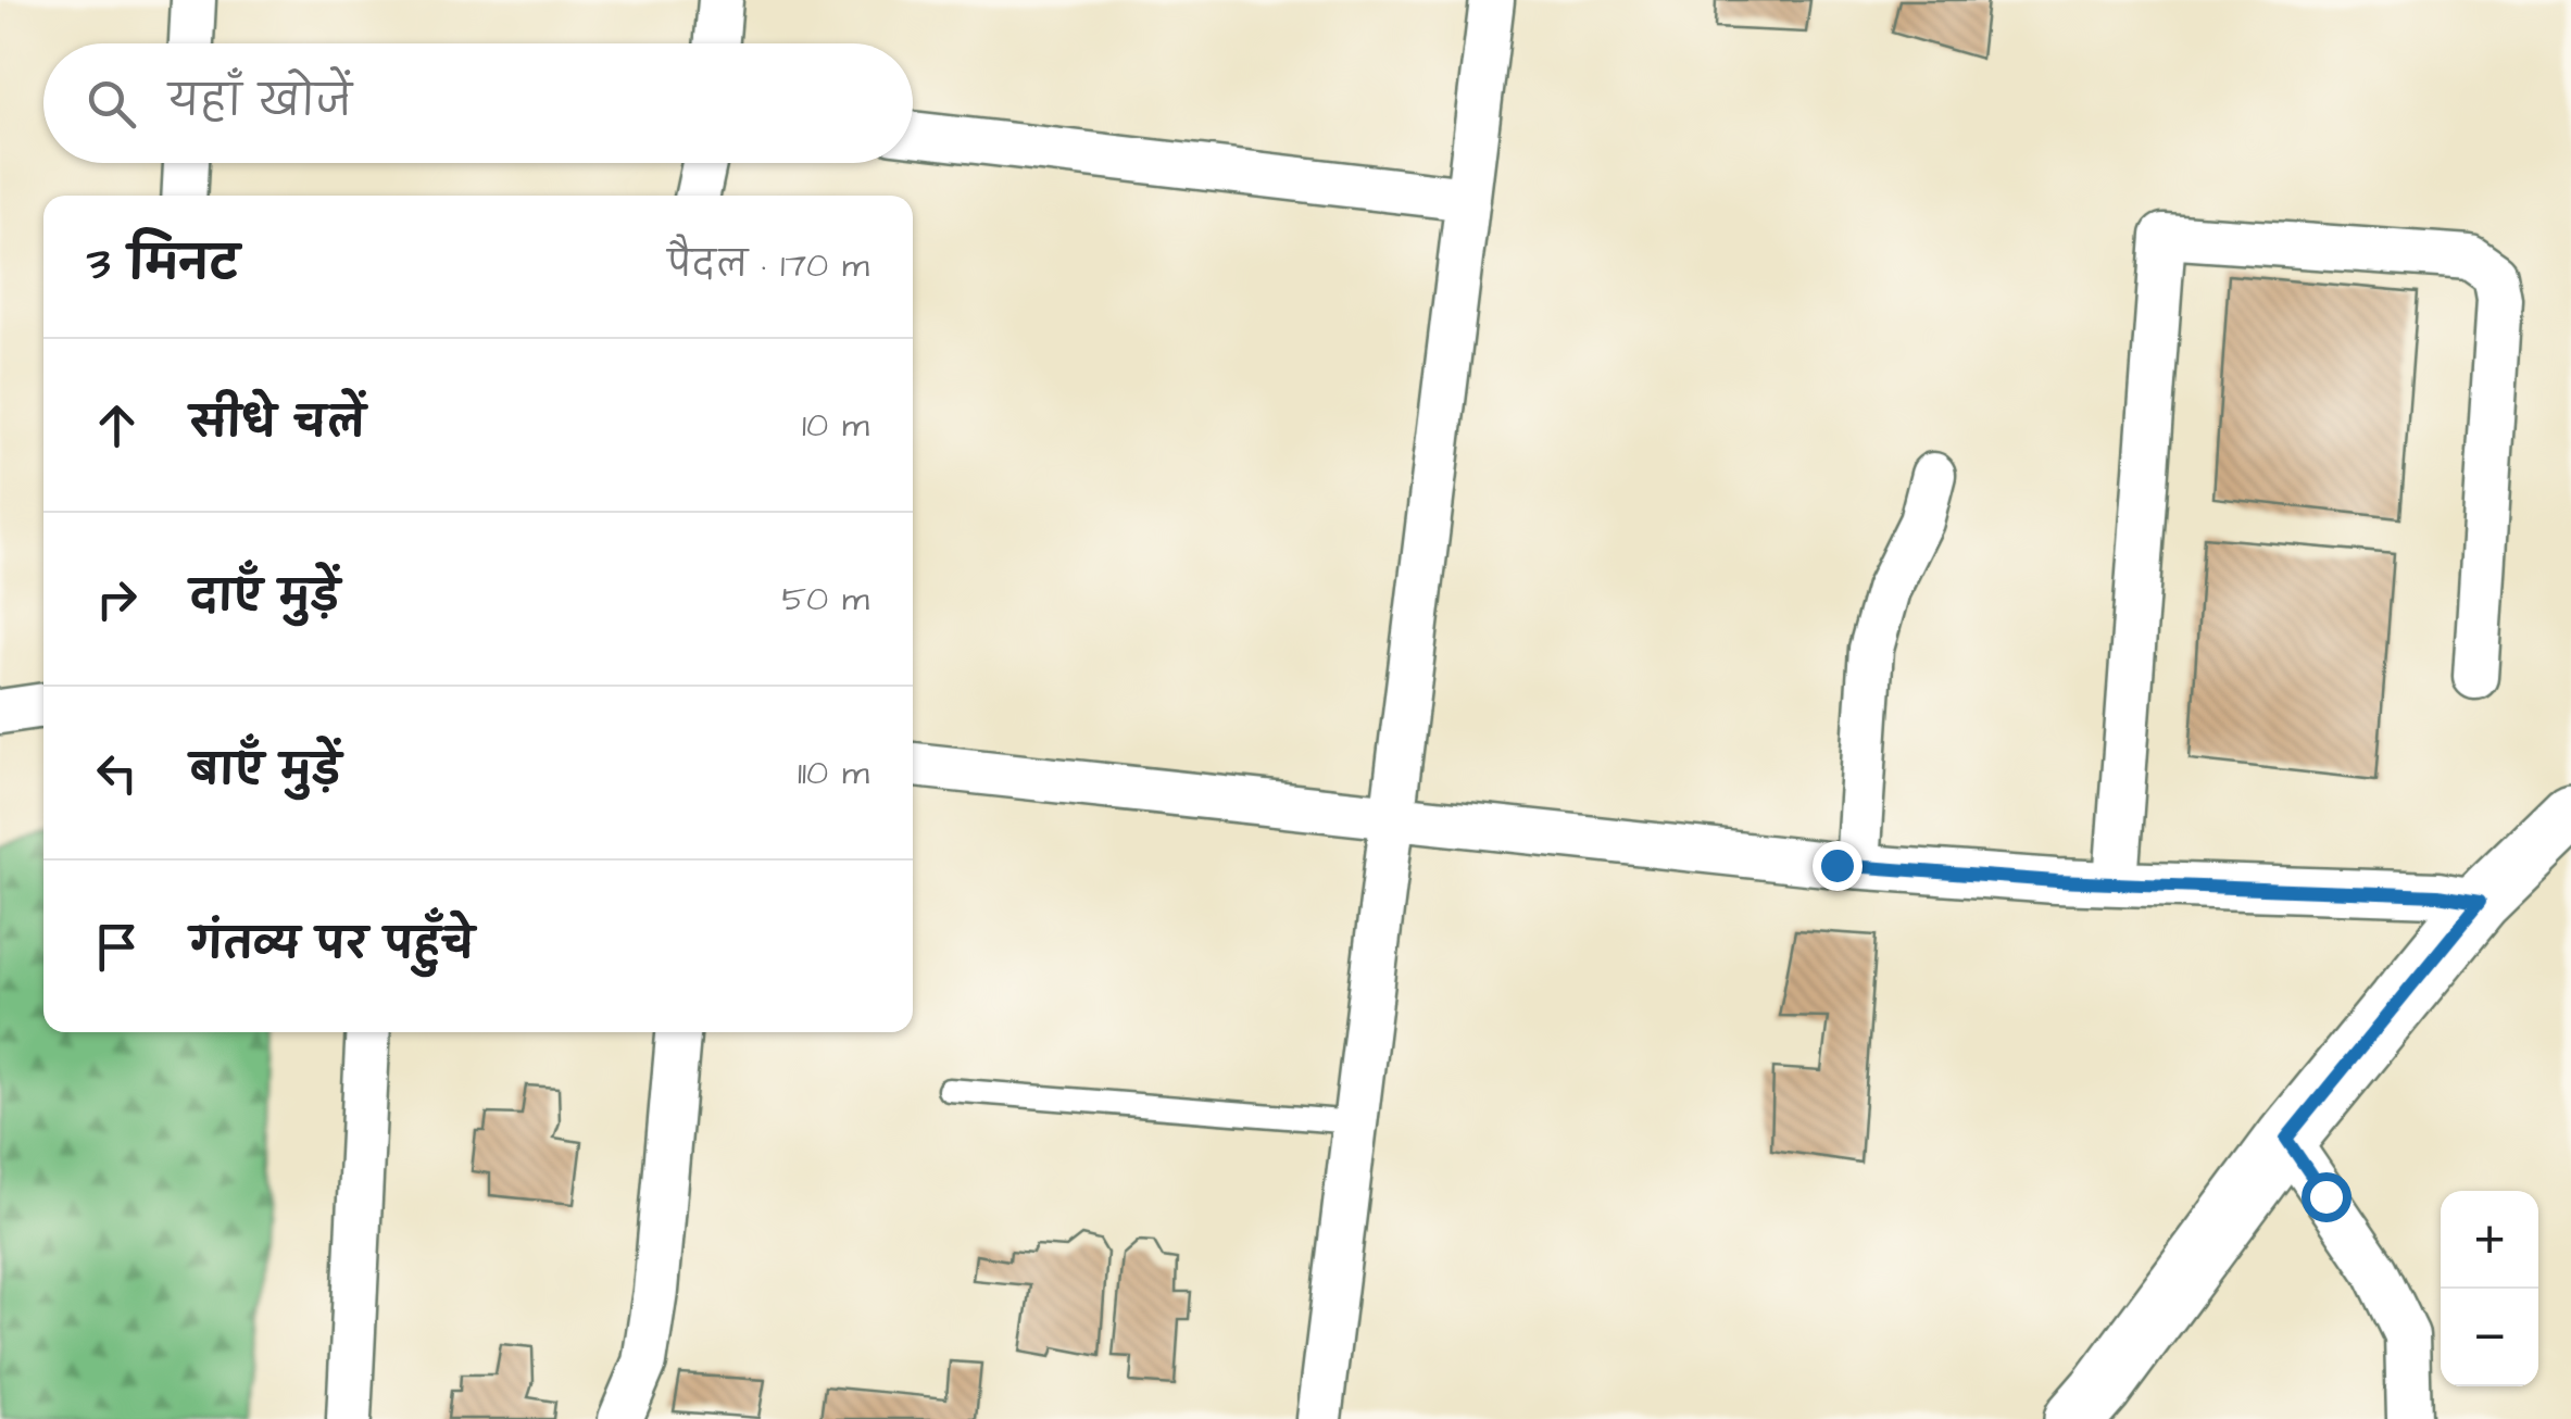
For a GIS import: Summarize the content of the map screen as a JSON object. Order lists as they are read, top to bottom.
{
  "page": {
    "search": "यहाँ खोजें",
    "heading": ["3 मिनट", "पैदल · 170 m"],
    "list": [
      ["सीधे चलें", "10 m"],
      ["दाएँ मुड़ें", "50 m"],
      ["बाएँ मुड़ें", "110 m"],
      "गंतव्य पर पहुँचे"
    ],
    "map_buttons": ["+", "−"]
  }
}
